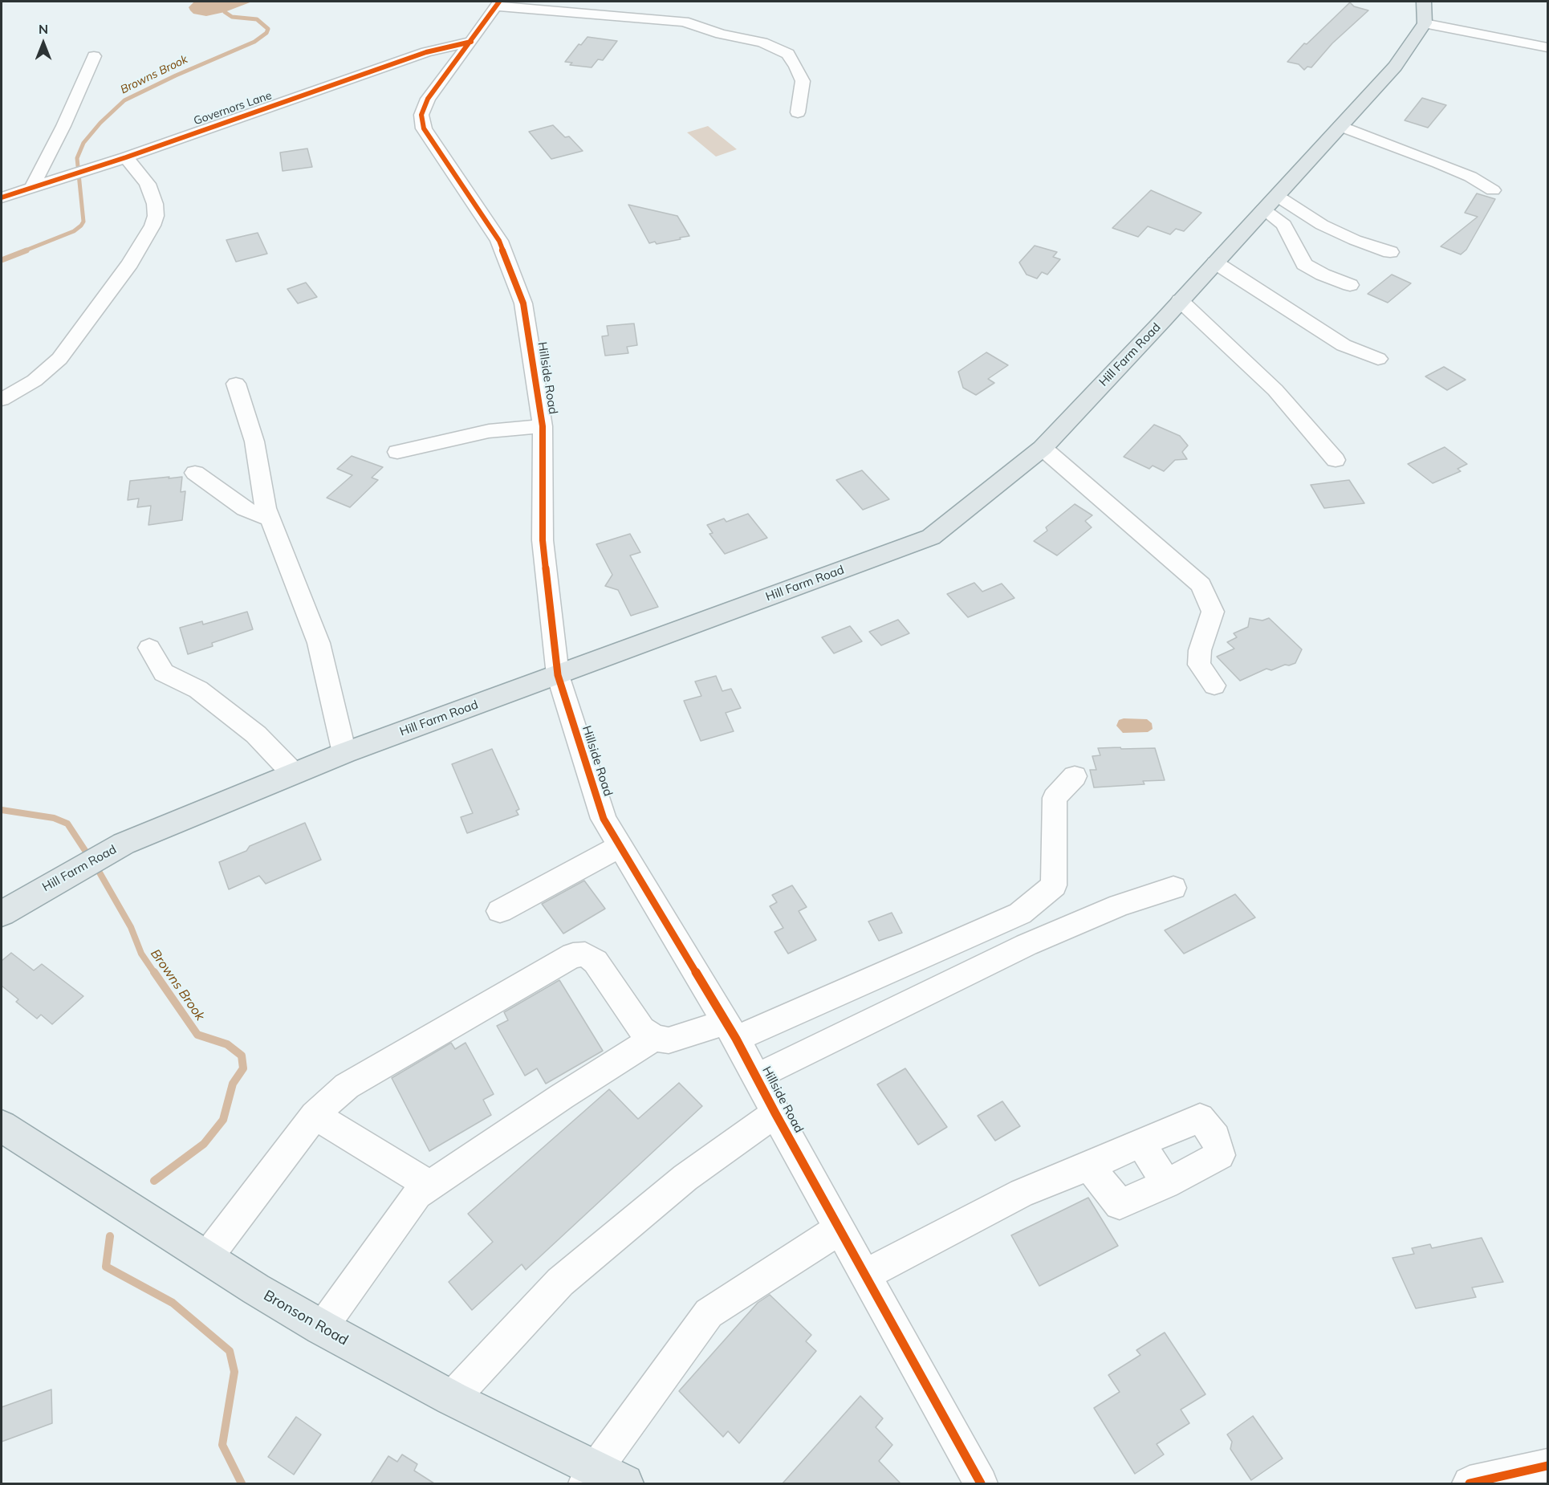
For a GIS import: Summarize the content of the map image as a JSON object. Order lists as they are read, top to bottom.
{
  "streets": {
    "main road": ["Hill Farm Road", "Bronson Road"],
    "street": ["Governors Lane", "Hillside Road"]
  },
  "crossings": [
    ["Governors Lane", "Hillside Road"],
    ["Hill Farm Road", "Hillside Road"]
  ],
  "water": ["Browns Brook"],
  "north": "top"
}
